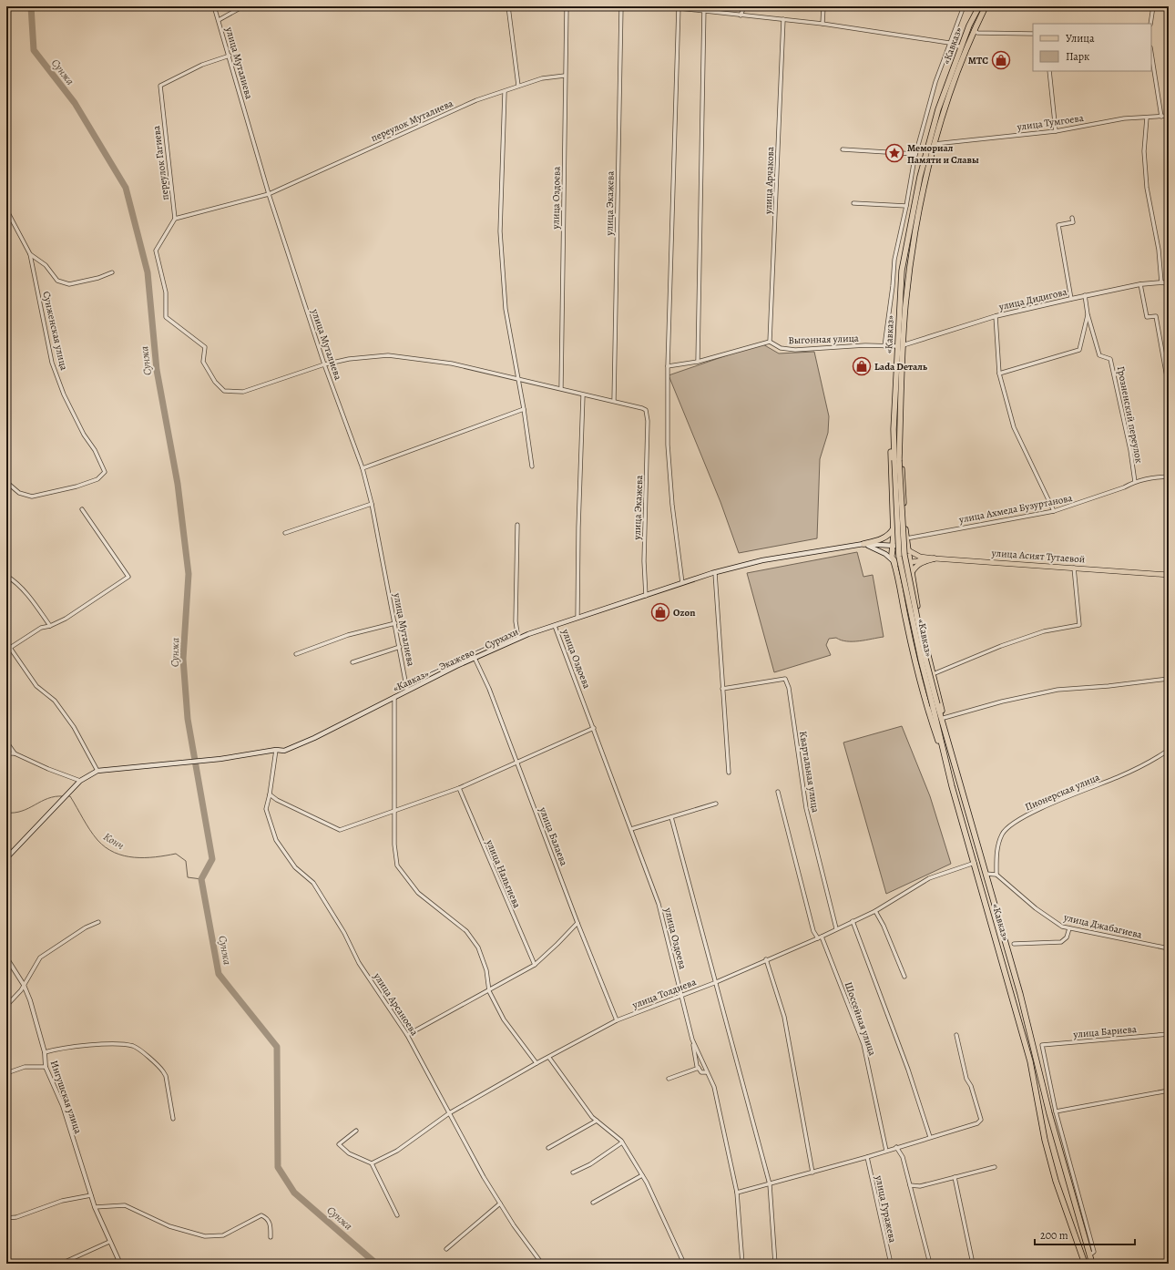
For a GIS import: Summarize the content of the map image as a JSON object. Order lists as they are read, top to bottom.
{
  "streets": {
    "highway": ["«Кавказ»"],
    "main road": ["улица Асият Тутаевой", "«Кавказ» — Экажево — Сурхахи"],
    "street": [
      "улица Муталиева",
      "переулок Муталиева",
      "улица Тумгоева",
      "переулок Гагиева",
      "улица Арчакова",
      "улица Оздоева",
      "улица Экажева",
      "улица Дидигова",
      "Сунженская улица",
      "Выгонная улица",
      "Грозненский переулок",
      "улица Ахмеда Бузуртанова",
      "Квартальная улица",
      "Пионерская улица",
      "улица Балаева",
      "улица Нальгиева",
      "улица Джабагиева",
      "улица Толдиева",
      "улица Арсаноева",
      "Шоссейная улица",
      "улица Бариева",
      "Ингушская улица",
      "улица Гуражева"
    ]
  },
  "crossings": [
    ["«Кавказ»", "улица Тумгоева"],
    ["«Кавказ»", "улица Дидигова"],
    ["«Кавказ»", "Выгонная улица"],
    ["«Кавказ»", "улица Ахмеда Бузуртанова"],
    ["«Кавказ»", "улица Асият Тутаевой"],
    ["«Кавказ»", "«Кавказ» — Экажево — Сурхахи"],
    ["«Кавказ»", "улица Толдиева"],
    ["улица Муталиева", "переулок Муталиева"],
    ["улица Муталиева", "переулок Гагиева"],
    ["улица Муталиева", "«Кавказ» — Экажево — Сурхахи"],
    ["переулок Муталиева", "улица Оздоева"],
    ["улица Арчакова", "Выгонная улица"],
    ["улица Оздоева", "«Кавказ» — Экажево — Сурхахи"],
    ["улица Оздоева", "улица Толдиева"],
    ["улица Экажева", "«Кавказ» — Экажево — Сурхахи"],
    ["улица Дидигова", "Выгонная улица"],
    ["улица Дидигова", "Грозненский переулок"],
    ["Грозненский переулок", "улица Ахмеда Бузуртанова"],
    ["улица Асият Тутаевой", "«Кавказ» — Экажево — Сурхахи"],
    ["«Кавказ» — Экажево — Сурхахи", "улица Балаева"],
    ["«Кавказ» — Экажево — Сурхахи", "улица Арсаноева"],
    ["Квартальная улица", "улица Толдиева"],
    ["Пионерская улица", "улица Джабагиева"],
    ["улица Балаева", "улица Толдиева"],
    ["улица Толдиева", "улица Арсаноева"],
    ["улица Толдиева", "Шоссейная улица"]
  ],
  "water": ["Сунжа", "Конч"],
  "places": {
    "shop": ["МТС", "Lada Dеталь", "Ozon"],
    "place": ["Мемориал Памяти и Славы"]
  },
  "legend": ["Улица", "Парк"],
  "scale_bar": "200 m"
}
